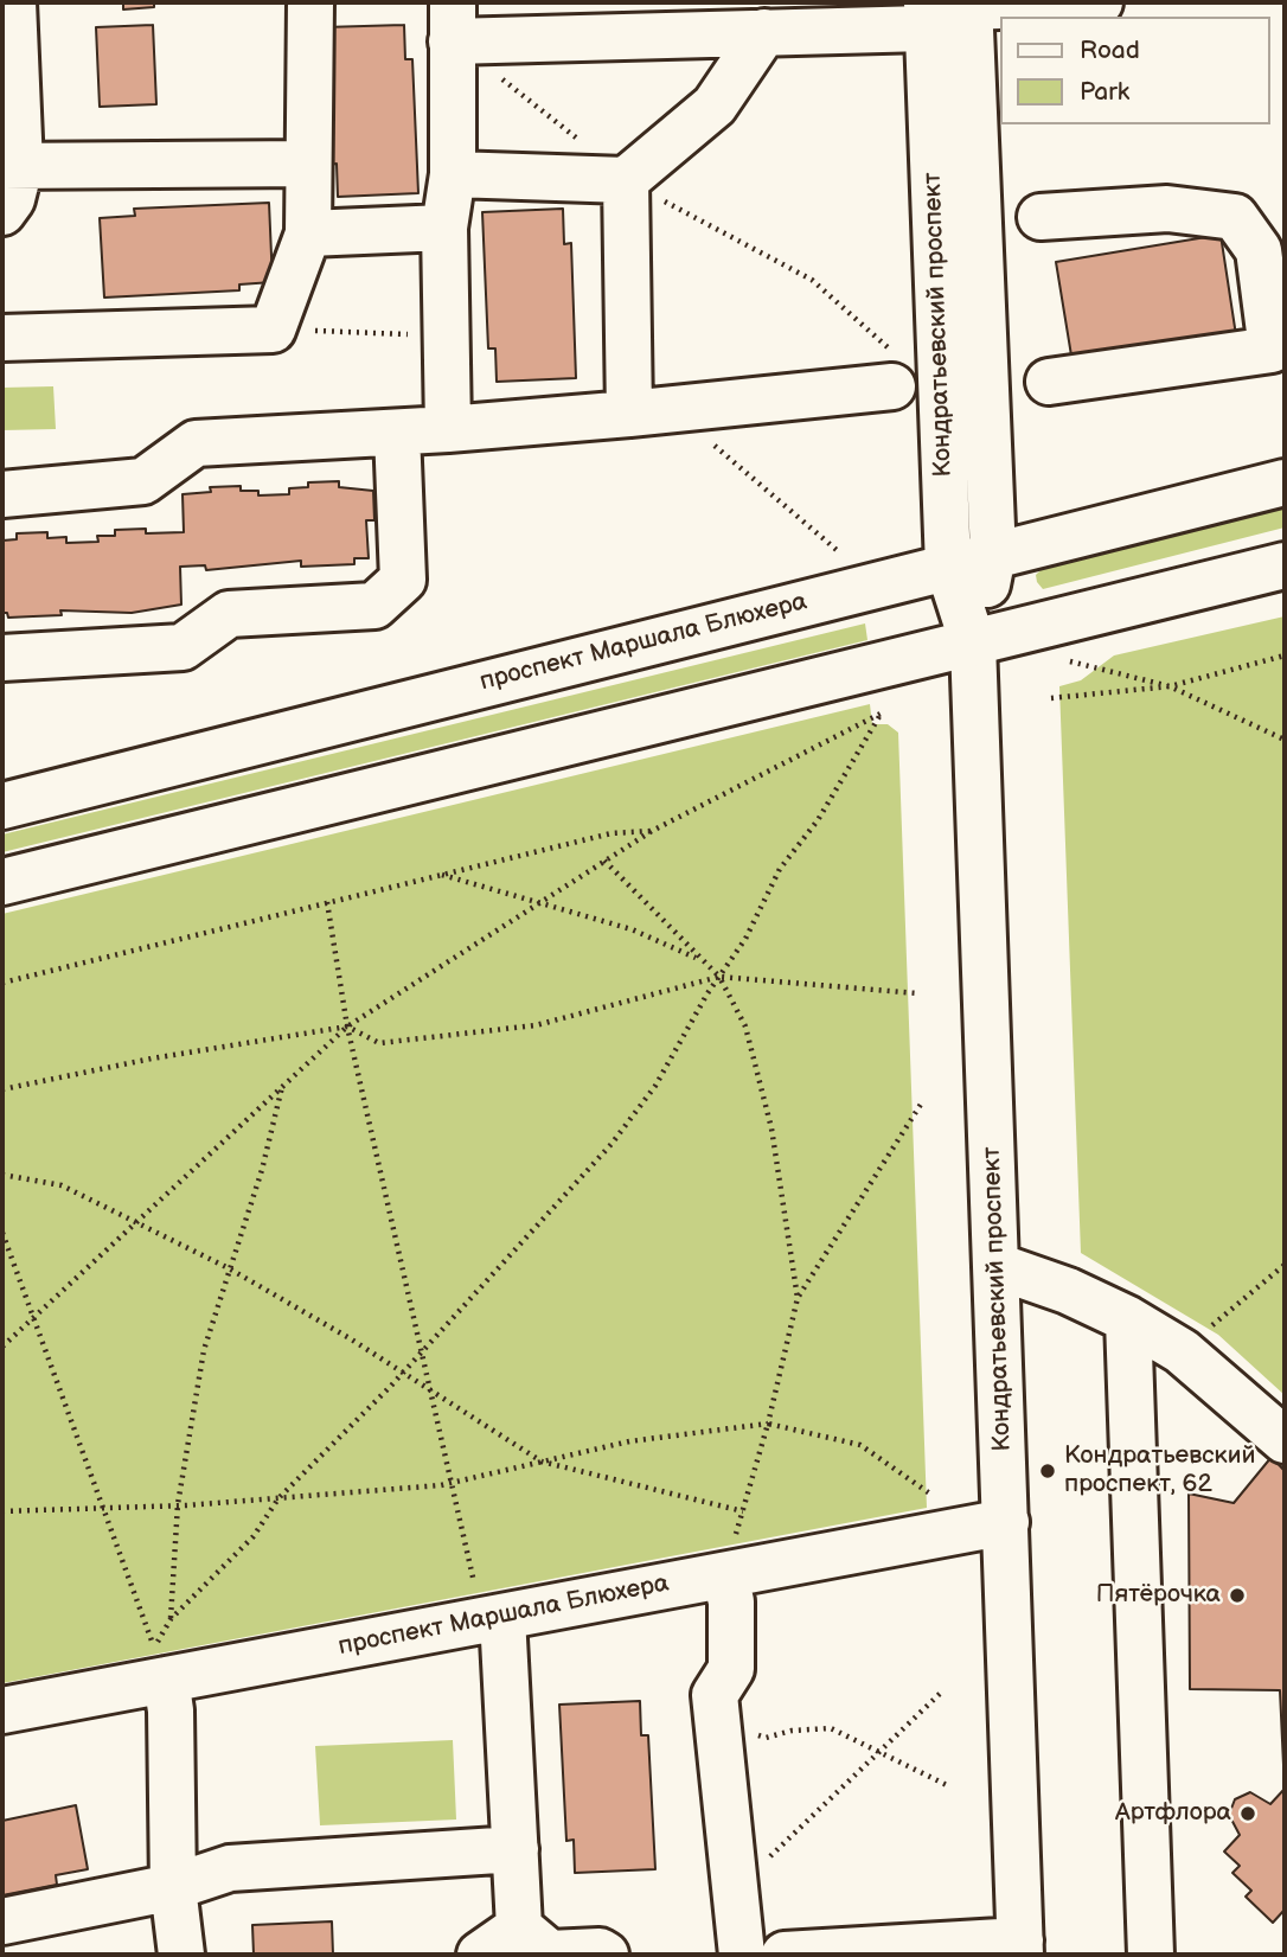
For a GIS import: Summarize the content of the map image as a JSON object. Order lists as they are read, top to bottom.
{
  "streets": {
    "main road": ["Кондратьевский проспект", "проспект Маршала Блюхера"]
  },
  "crossings": [
    ["Кондратьевский проспект", "проспект Маршала Блюхера"]
  ],
  "places": ["Кондратьевский проспект, 62", "Пятёрочка", "Артфлора"],
  "legend": ["Road", "Park"]
}
